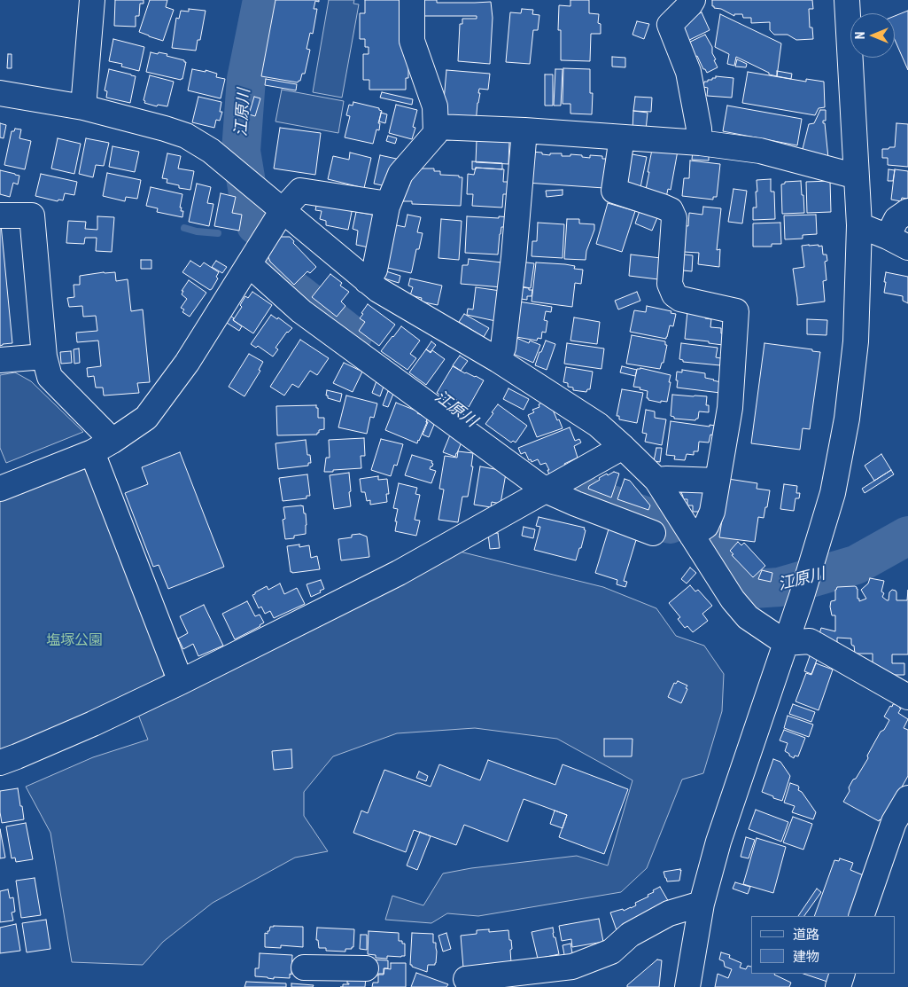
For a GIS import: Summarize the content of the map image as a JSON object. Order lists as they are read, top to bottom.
{
  "water": ["江原川"],
  "parks": ["塩塚公園"],
  "legend": ["道路", "建物"],
  "north": "left"
}
